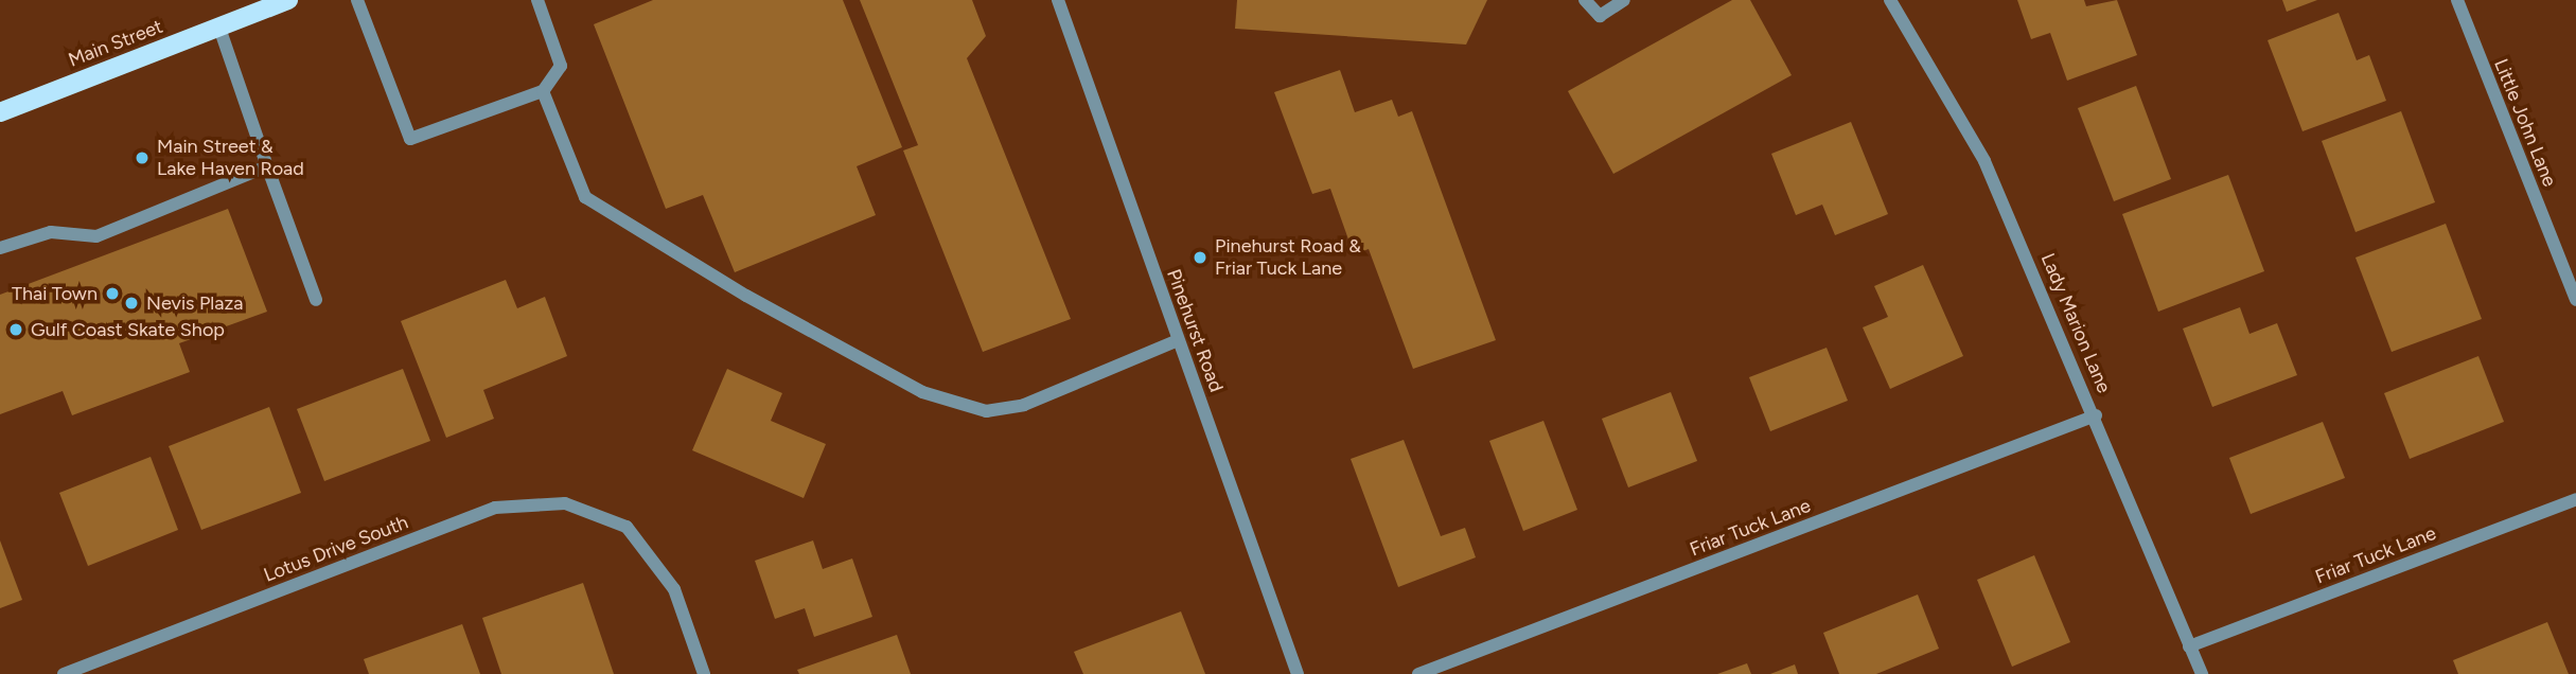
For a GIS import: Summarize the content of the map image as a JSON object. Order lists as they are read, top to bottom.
{
  "streets": {
    "main road": ["Main Street"],
    "street": [
      "Little John Lane",
      "Lady Marion Lane",
      "Pinehurst Road",
      "Friar Tuck Lane",
      "Lotus Drive South"
    ]
  },
  "crossings": [
    ["Lady Marion Lane", "Friar Tuck Lane"]
  ],
  "places": [
    "Main Street & Lake Haven Road",
    "Pinehurst Road & Friar Tuck Lane",
    "Thai Town",
    "Nevis Plaza",
    "Gulf Coast Skate Shop"
  ]
}
